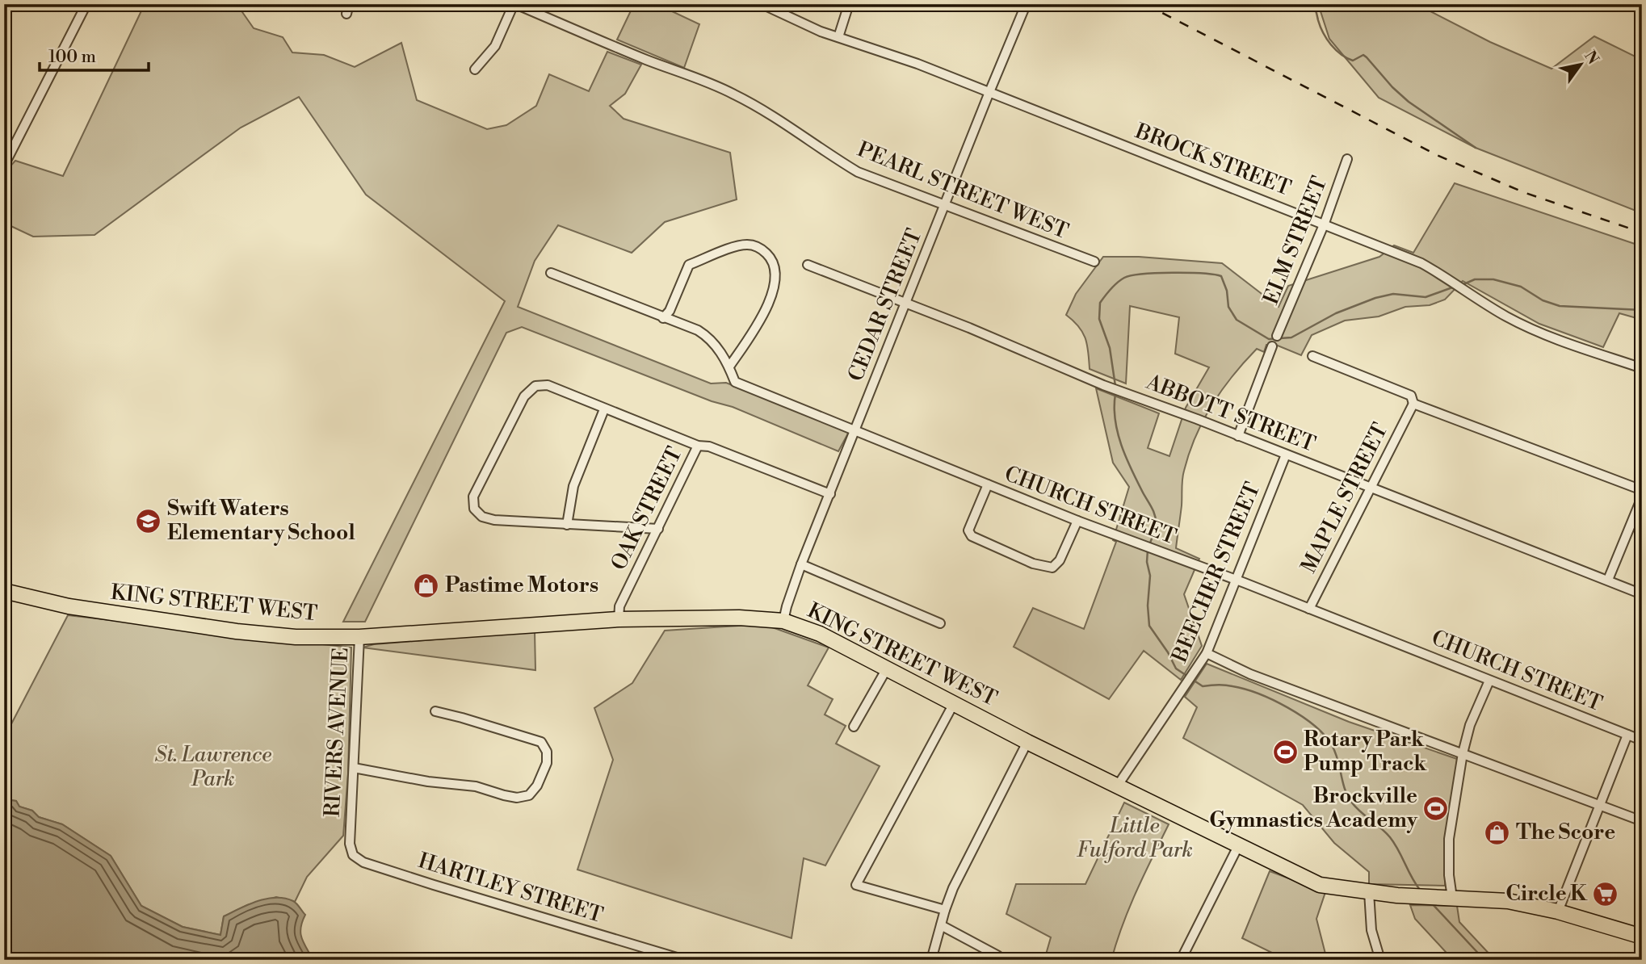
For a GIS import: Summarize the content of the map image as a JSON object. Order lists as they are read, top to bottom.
{
  "streets": {
    "main road": ["KING STREET WEST"],
    "street": [
      "BROCK STREET",
      "PEARL STREET WEST",
      "ELM STREET",
      "CEDAR STREET",
      "ABBOTT STREET",
      "MAPLE STREET",
      "CHURCH STREET",
      "OAK STREET",
      "BEECHER STREET",
      "RIVERS AVENUE",
      "HARTLEY STREET"
    ]
  },
  "crossings": [
    ["BROCK STREET", "ELM STREET"],
    ["BROCK STREET", "CEDAR STREET"],
    ["PEARL STREET WEST", "CEDAR STREET"],
    ["CEDAR STREET", "ABBOTT STREET"],
    ["CEDAR STREET", "CHURCH STREET"],
    ["CEDAR STREET", "KING STREET WEST"],
    ["ABBOTT STREET", "MAPLE STREET"],
    ["ABBOTT STREET", "BEECHER STREET"],
    ["MAPLE STREET", "CHURCH STREET"],
    ["CHURCH STREET", "BEECHER STREET"],
    ["OAK STREET", "KING STREET WEST"],
    ["BEECHER STREET", "KING STREET WEST"],
    ["KING STREET WEST", "RIVERS AVENUE"],
    ["RIVERS AVENUE", "HARTLEY STREET"]
  ],
  "parks": ["St. Lawrence Park", "Little Fulford Park"],
  "places": {
    "school or university": ["Swift Waters Elementary School"],
    "shop": ["Pastime Motors", "The Score"],
    "sports": ["Rotary Park Pump Track", "Brockville Gymnastics Academy"],
    "supermarket": ["Circle K"]
  },
  "scale_bar": "100 m",
  "north": "top right"
}
